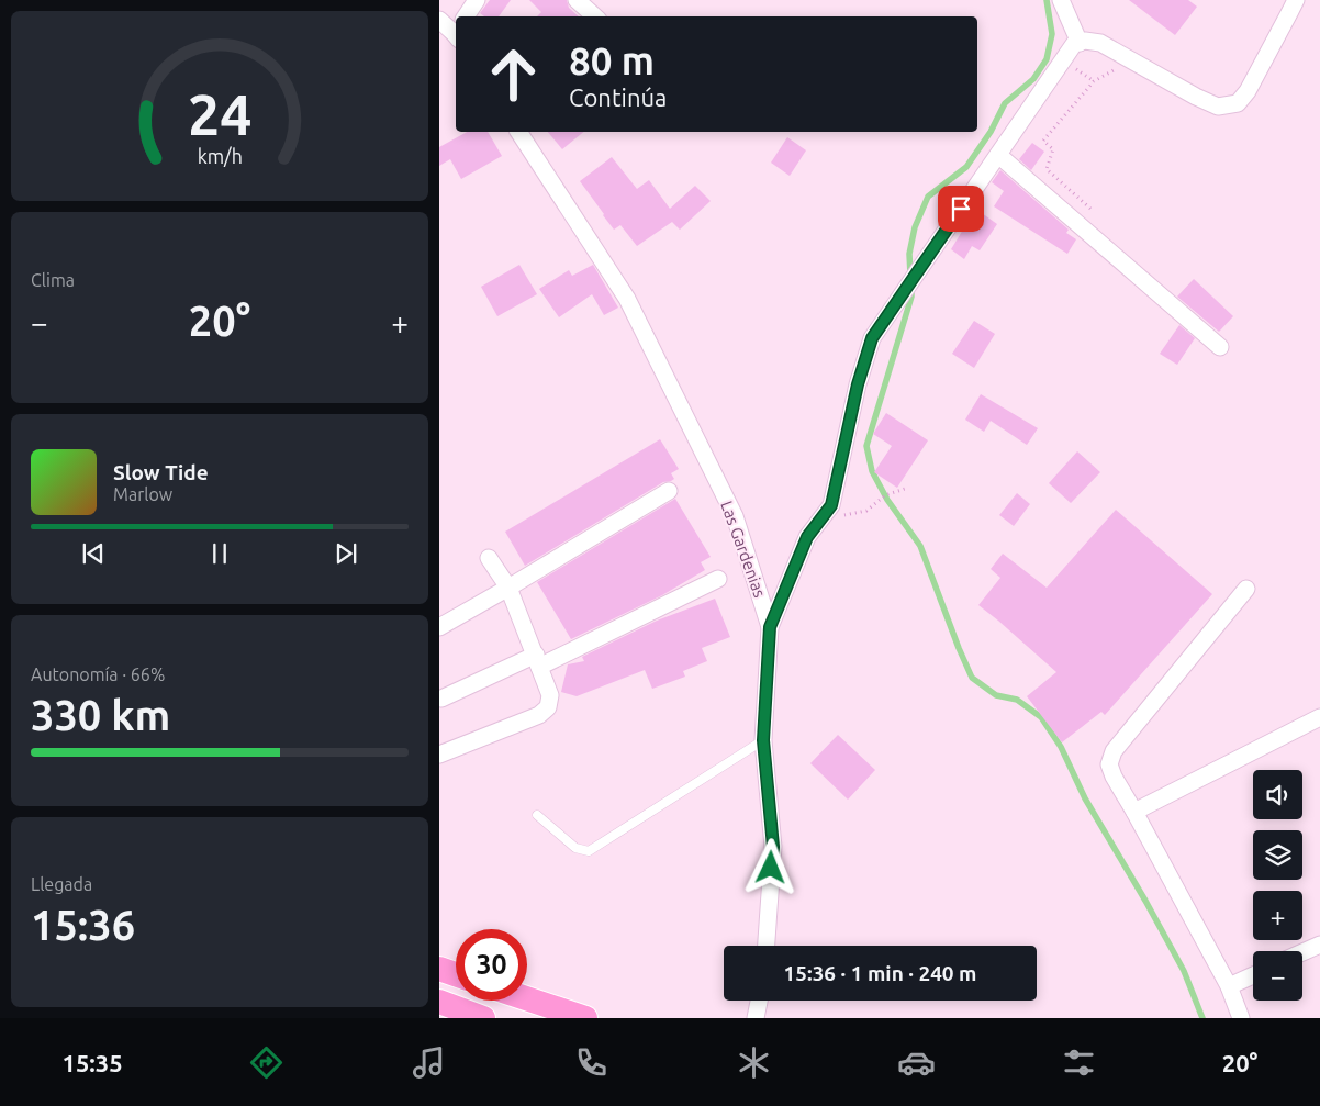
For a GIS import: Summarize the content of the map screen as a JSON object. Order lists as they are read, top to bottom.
{
  "streets": {
    "street": ["Las Gardenias"]
  },
  "page": {
    "turn": ["80 m", "Continúa"],
    "tile": [
      "Clima",
      ["Autonomía · 66%", "330 km"],
      ["Llegada", "15:36"]
    ],
    "heat": ["−", "20°", "+"],
    "song": ["Slow Tide", "Marlow"],
    "map_buttons": ["+", "−"],
    "limit": "30",
    "trip": "15:36 · 1 min · 240 m",
    "tabs": ["15:35", "20°"],
    "gauge": ["24", "km/h"]
  }
}
